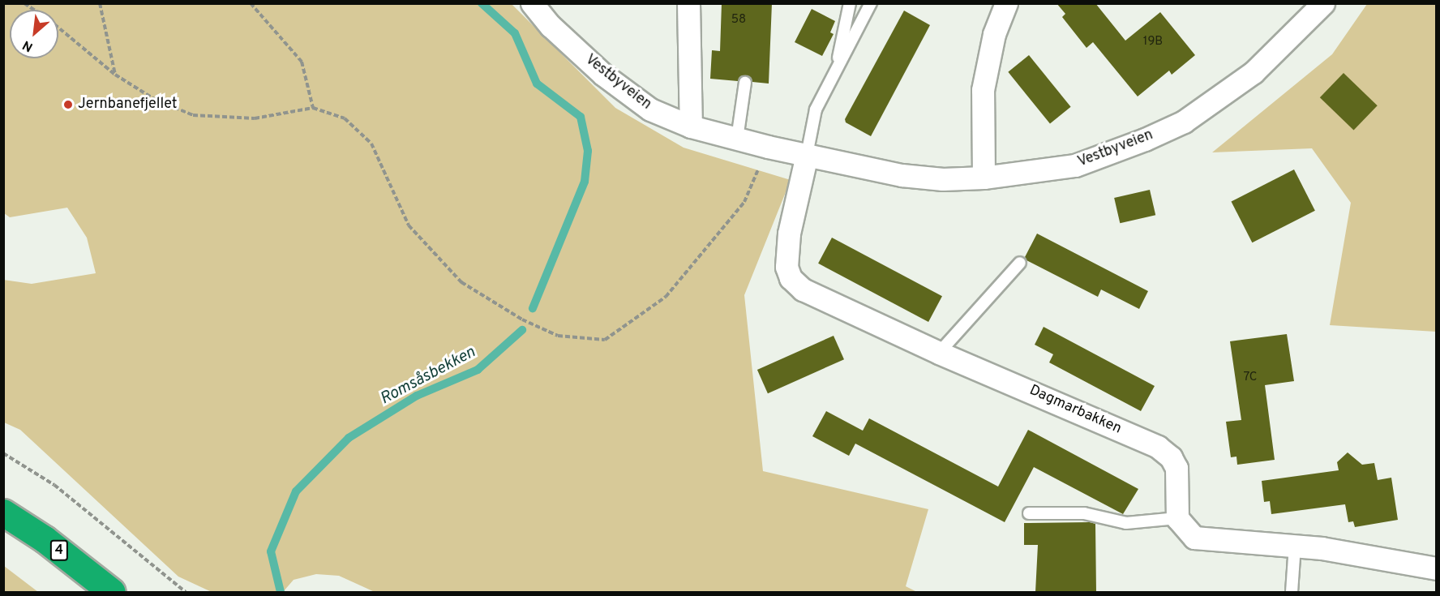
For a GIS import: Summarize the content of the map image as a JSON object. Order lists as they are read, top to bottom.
{
  "streets": {
    "highway": ["4"],
    "street": ["Vestbyveien", "Dagmarbakken"]
  },
  "crossings": [
    ["Vestbyveien", "Dagmarbakken"]
  ],
  "water": ["Romsåsbekken"],
  "places": ["Jernbanefjellet"],
  "house_numbers": ["58", "19B", "7C"],
  "north": "bottom left"
}
